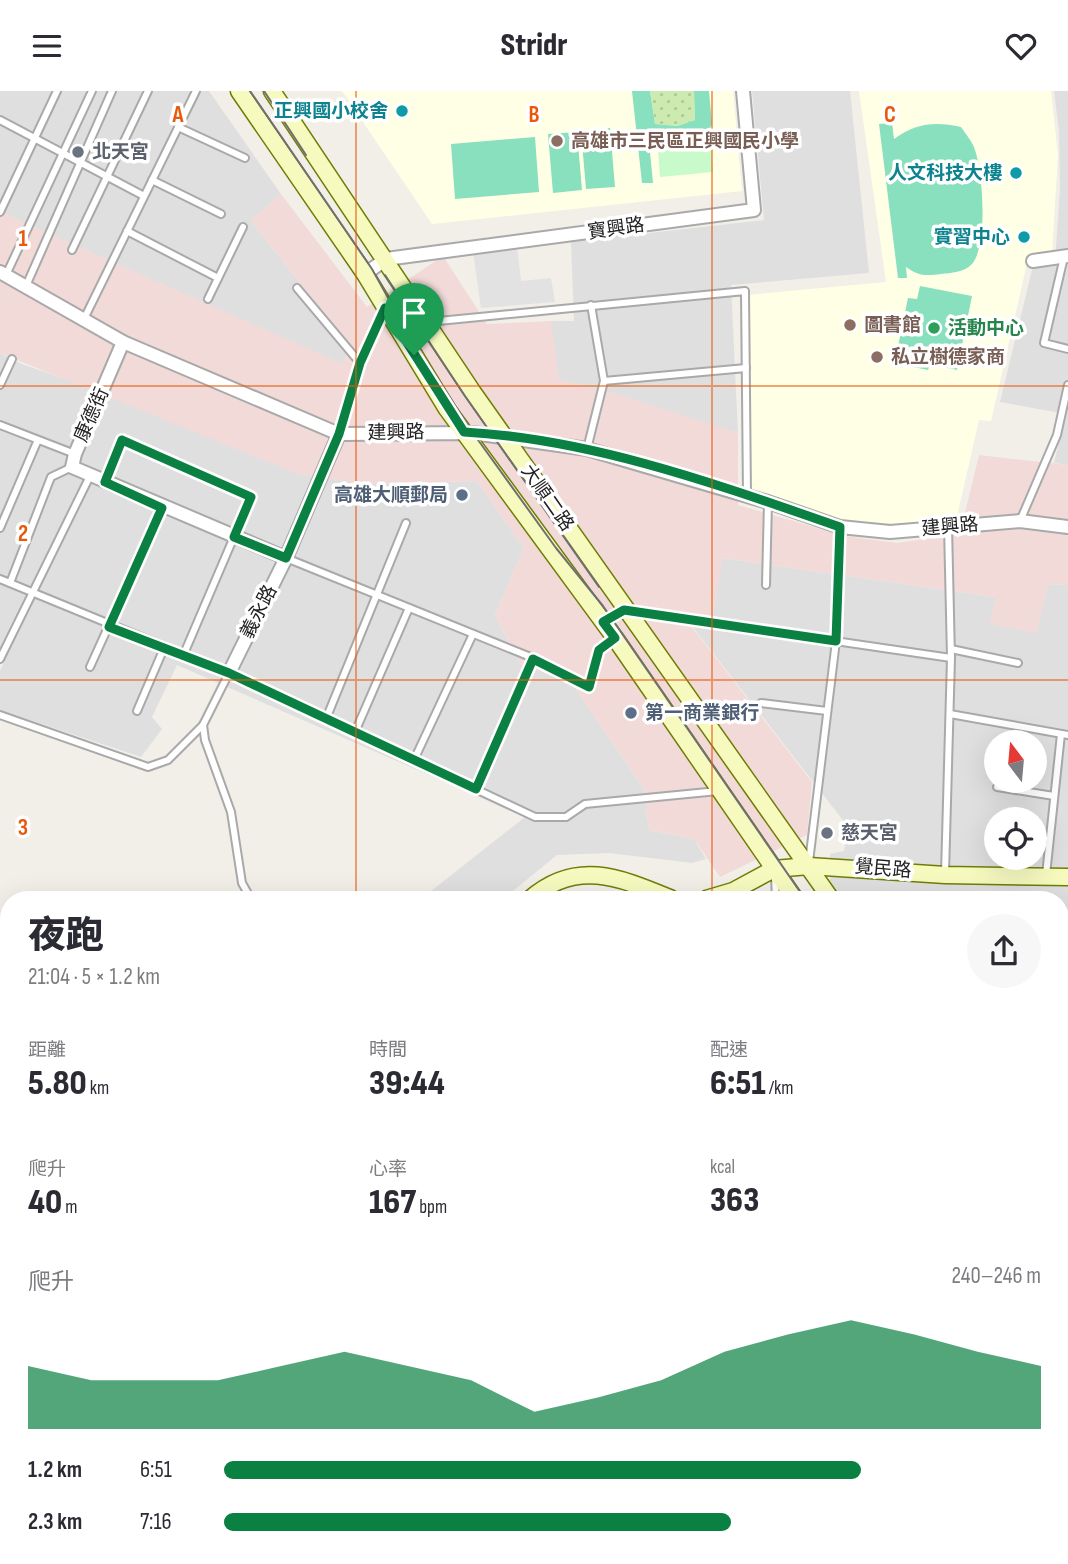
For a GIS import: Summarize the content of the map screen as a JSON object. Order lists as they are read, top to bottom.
{
  "streets": {
    "street": [
      "寶興路",
      "康德街",
      "建興路",
      "大順二路",
      "義永路",
      "覺民路"
    ]
  },
  "crossings": [
    ["寶興路", "大順二路"],
    ["康德街", "建興路"],
    ["康德街", "義永路"],
    ["建興路", "大順二路"],
    ["建興路", "義永路"],
    ["大順二路", "覺民路"]
  ],
  "places": [
    "正興國小校舍",
    "高雄市三民區正興國民小學",
    "北天宮",
    "人文科技大樓",
    "實習中心",
    "圖書館",
    "活動中心",
    "私立樹德家商",
    "高雄大順郵局",
    "第一商業銀行",
    "慈天宮"
  ],
  "north": "top",
  "page": {
    "header": "Stridr",
    "heading": ["夜跑", "21:04 · 5 × 1.2 km"],
    "stats": [
      ["距離", "5.80 km"],
      ["時間", "39:44"],
      ["配速", "6:51 /km"],
      ["爬升", "40 m"],
      ["心率", "167 bpm"],
      ["kcal", "363"]
    ],
    "chart": ["爬升", "240–246 m"],
    "list": [
      {
        "name": "1.2 km",
        "note": "6:51"
      },
      {
        "name": "2.3 km",
        "note": "7:16"
      }
    ]
  },
  "grid": {
    "columns": ["A", "B", "C"],
    "rows": ["1", "2", "3"]
  }
}
